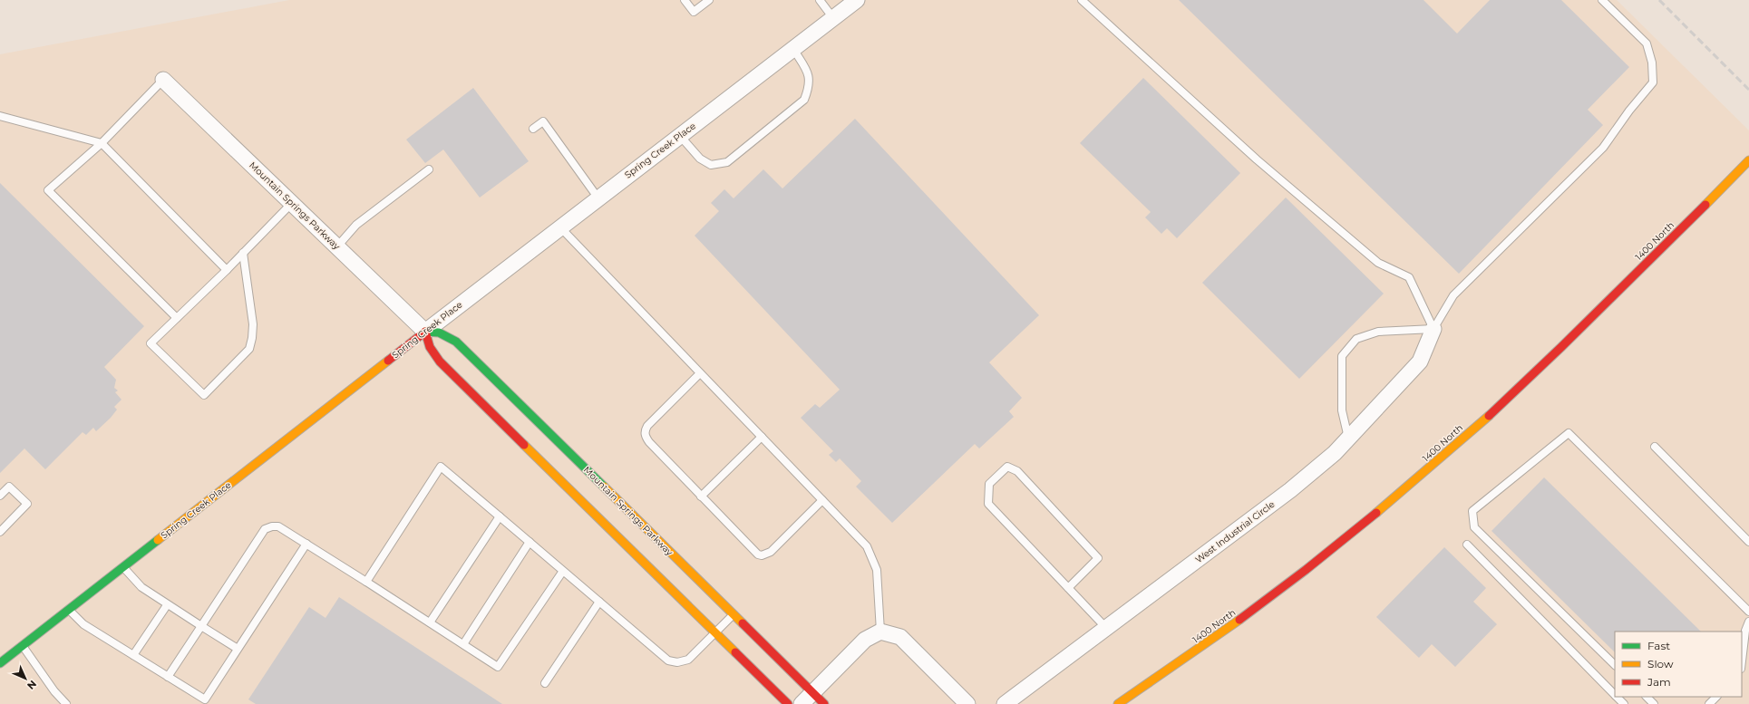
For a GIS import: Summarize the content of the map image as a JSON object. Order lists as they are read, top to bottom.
{
  "streets": {
    "street": [
      "Spring Creek Place",
      "Mountain Springs Parkway",
      "1400 North",
      "West Industrial Circle"
    ]
  },
  "crossings": [
    ["Spring Creek Place", "Mountain Springs Parkway"]
  ],
  "legend": ["Fast", "Slow", "Jam"],
  "north": "bottom right"
}
